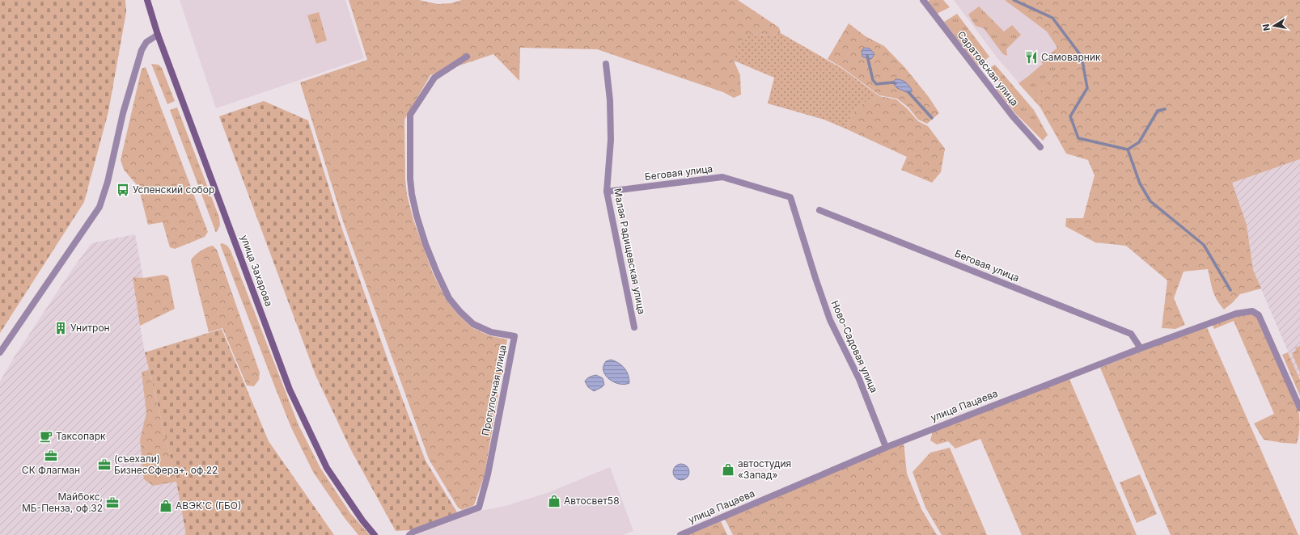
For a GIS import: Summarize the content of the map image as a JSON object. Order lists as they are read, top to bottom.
{
  "streets": {
    "main road": ["улица Захарова"],
    "street": [
      "Саратовская улица",
      "Беговая улица",
      "Малая Радищевская улица",
      "Ново-Садовая улица",
      "Прогулочная улица",
      "улица Пацаева"
    ]
  },
  "crossings": [
    ["Беговая улица", "Малая Радищевская улица"],
    ["Беговая улица", "Ново-Садовая улица"],
    ["Беговая улица", "улица Пацаева"],
    ["Ново-Садовая улица", "улица Пацаева"]
  ],
  "places": {
    "restaurant": ["Самоварник"],
    "bus stop": ["Успенский собор"],
    "building": ["Унитрон"],
    "cafe": ["Таксопарк"],
    "office": ["СК Флагман", "(съехали) БизнесСфера+, оф.22", "Майбокс, МБ-Пенза, оф.32"],
    "shop": ["автостудия «Запад»", "Автосвет58", "АВЭК'С (ГБО)"]
  },
  "north": "left"
}
